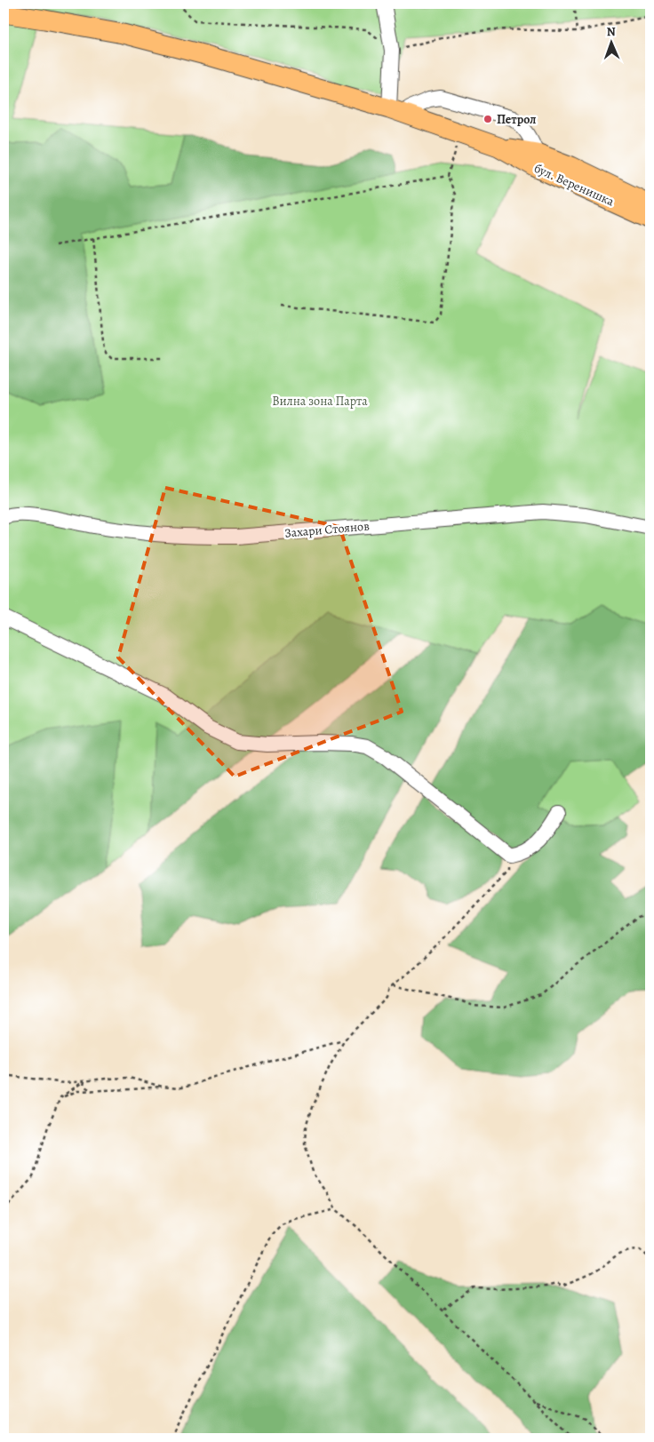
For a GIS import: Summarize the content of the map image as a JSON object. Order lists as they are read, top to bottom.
{
  "streets": {
    "main road": ["бул. Веренишка"],
    "street": ["Захари Стоянов"]
  },
  "parks": ["Вилна зона Парта"],
  "places": ["Петрол"],
  "north": "top"
}
